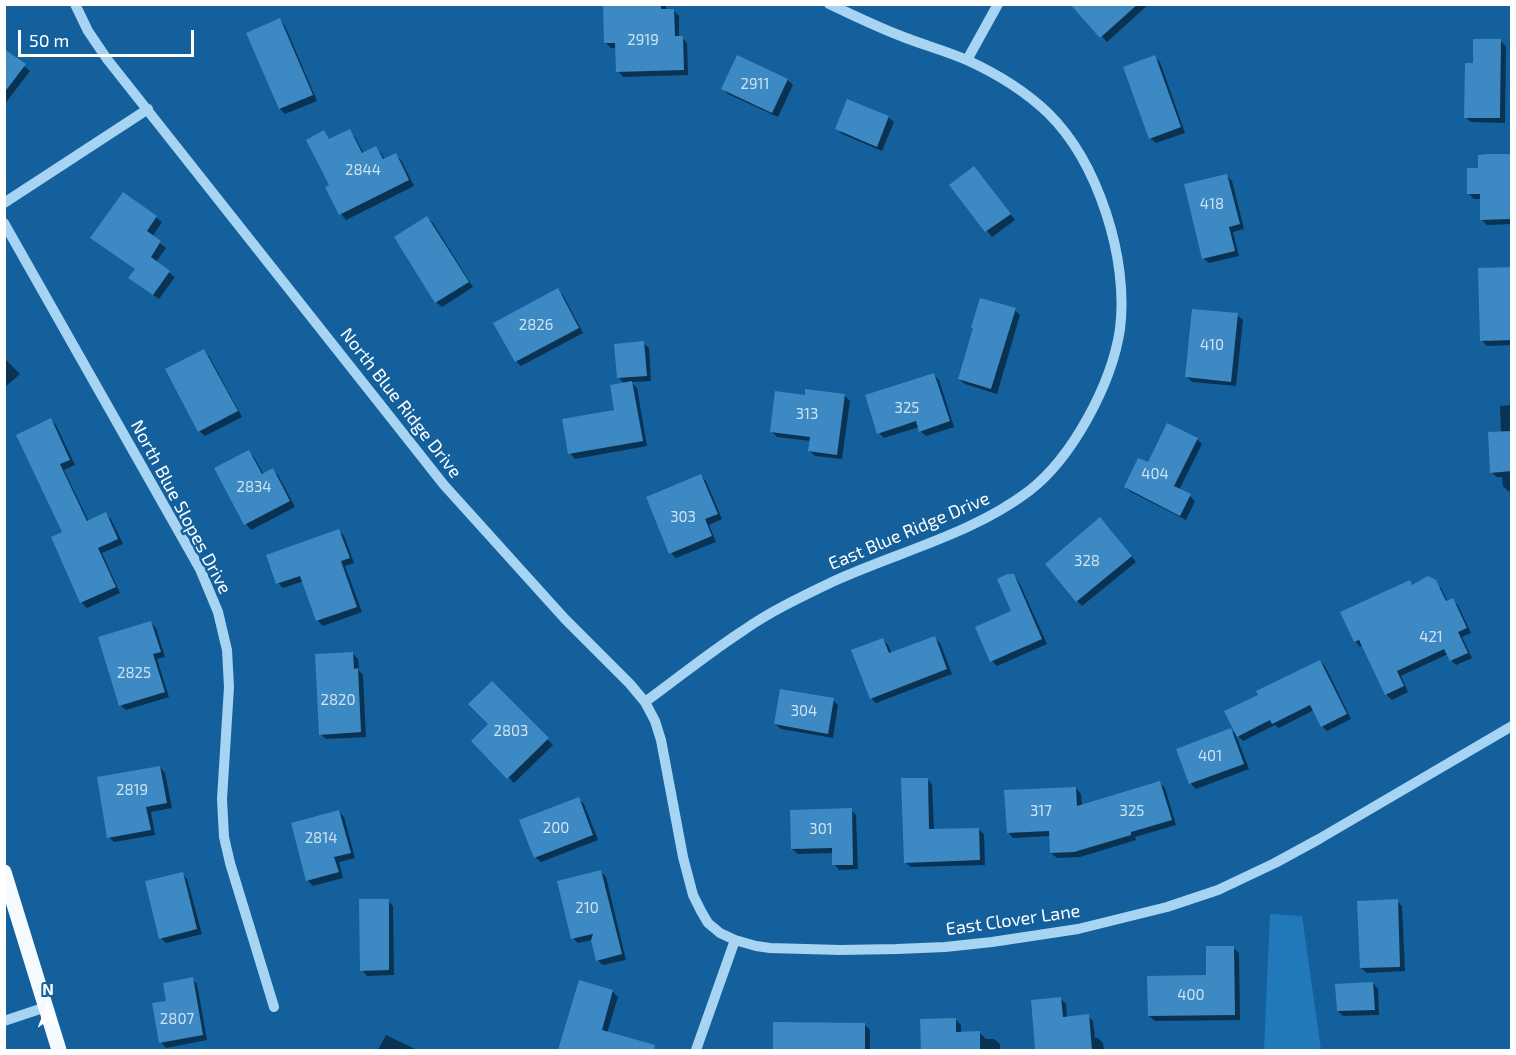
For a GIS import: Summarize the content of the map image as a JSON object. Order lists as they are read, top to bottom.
{
  "streets": {
    "street": [
      "North Blue Ridge Drive",
      "North Blue Slopes Drive",
      "East Blue Ridge Drive",
      "East Clover Lane"
    ]
  },
  "crossings": [
    ["North Blue Ridge Drive", "East Blue Ridge Drive"],
    ["North Blue Ridge Drive", "East Clover Lane"],
    ["East Blue Ridge Drive", "East Clover Lane"]
  ],
  "house_numbers": [
    "2919",
    "2911",
    "2844",
    "418",
    "2826",
    "410",
    "325",
    "313",
    "404",
    "2834",
    "303",
    "328",
    "421",
    "2825",
    "2820",
    "304",
    "2803",
    "401",
    "2819",
    "317",
    "325",
    "200",
    "301",
    "2814",
    "210",
    "400",
    "2807"
  ],
  "scale_bar": "50 m",
  "north": "top"
}
